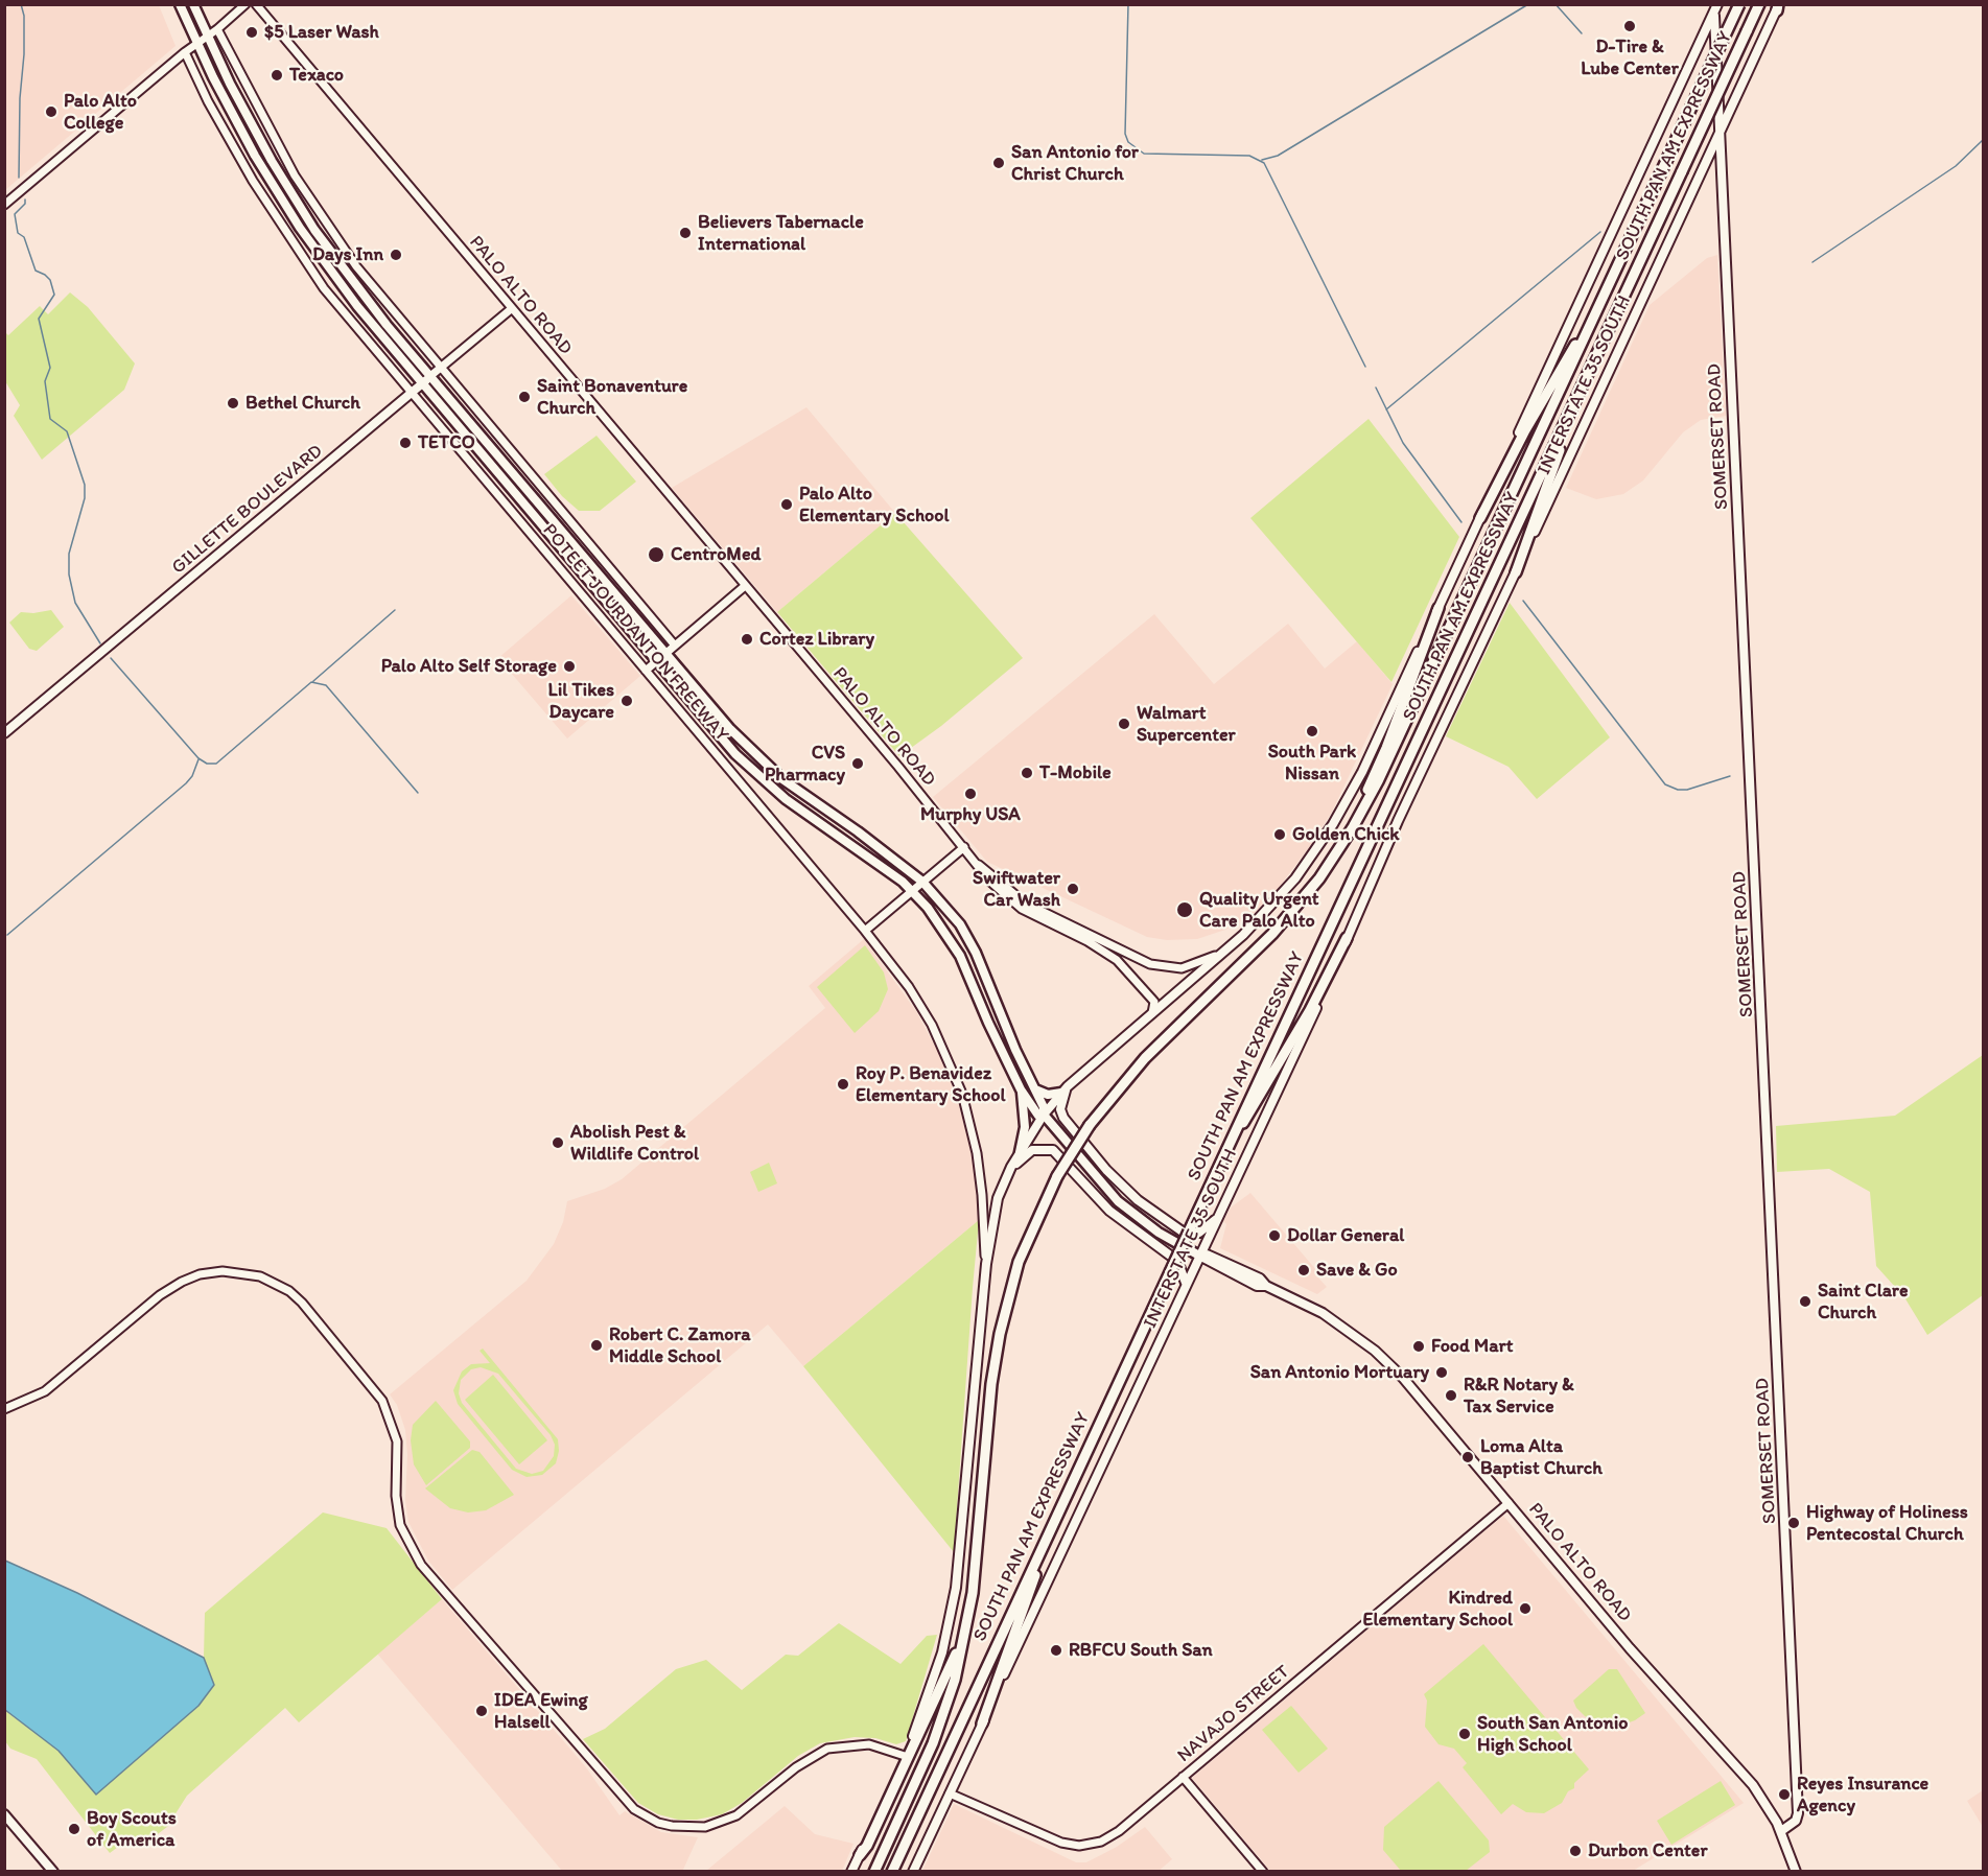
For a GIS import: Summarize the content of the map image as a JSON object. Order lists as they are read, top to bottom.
{
  "streets": {
    "highway": ["SOUTH PAN AM EXPRESSWAY"],
    "main road": [
      "PALO ALTO ROAD",
      "INTERSTATE 35 SOUTH",
      "SOMERSET ROAD",
      "GILLETTE BOULEVARD",
      "POTEET JOURDANTON FREEWAY"
    ],
    "street": ["NAVAJO STREET"]
  },
  "crossings": [
    ["PALO ALTO ROAD", "INTERSTATE 35 SOUTH"],
    ["PALO ALTO ROAD", "SOMERSET ROAD"],
    ["PALO ALTO ROAD", "GILLETTE BOULEVARD"],
    ["PALO ALTO ROAD", "POTEET JOURDANTON FREEWAY"],
    ["PALO ALTO ROAD", "NAVAJO STREET"],
    ["INTERSTATE 35 SOUTH", "SOMERSET ROAD"],
    ["INTERSTATE 35 SOUTH", "POTEET JOURDANTON FREEWAY"],
    ["INTERSTATE 35 SOUTH", "NAVAJO STREET"],
    ["GILLETTE BOULEVARD", "POTEET JOURDANTON FREEWAY"]
  ],
  "places": [
    "D-Tire & Lube Center",
    "$5 Laser Wash",
    "Texaco",
    "Palo Alto College",
    "San Antonio for Christ Church",
    "Believers Tabernacle International",
    "Days Inn",
    "Saint Bonaventure Church",
    "Bethel Church",
    "TETCO",
    "Palo Alto Elementary School",
    "CentroMed",
    "Cortez Library",
    "Palo Alto Self Storage",
    "Lil Tikes Daycare",
    "Walmart Supercenter",
    "South Park Nissan",
    "CVS Pharmacy",
    "T-Mobile",
    "Murphy USA",
    "Golden Chick",
    "Swiftwater Car Wash",
    "Quality Urgent Care Palo Alto",
    "Roy P. Benavidez Elementary School",
    "Abolish Pest & Wildlife Control",
    "Dollar General",
    "Save & Go",
    "Saint Clare Church",
    "Robert C. Zamora Middle School",
    "Food Mart",
    "San Antonio Mortuary",
    "R&R Notary & Tax Service",
    "Loma Alta Baptist Church",
    "Highway of Holiness Pentecostal Church",
    "Kindred Elementary School",
    "RBFCU South San",
    "IDEA Ewing Halsell",
    "South San Antonio High School",
    "Reyes Insurance Agency",
    "Boy Scouts of America",
    "Durbon Center"
  ]
}
